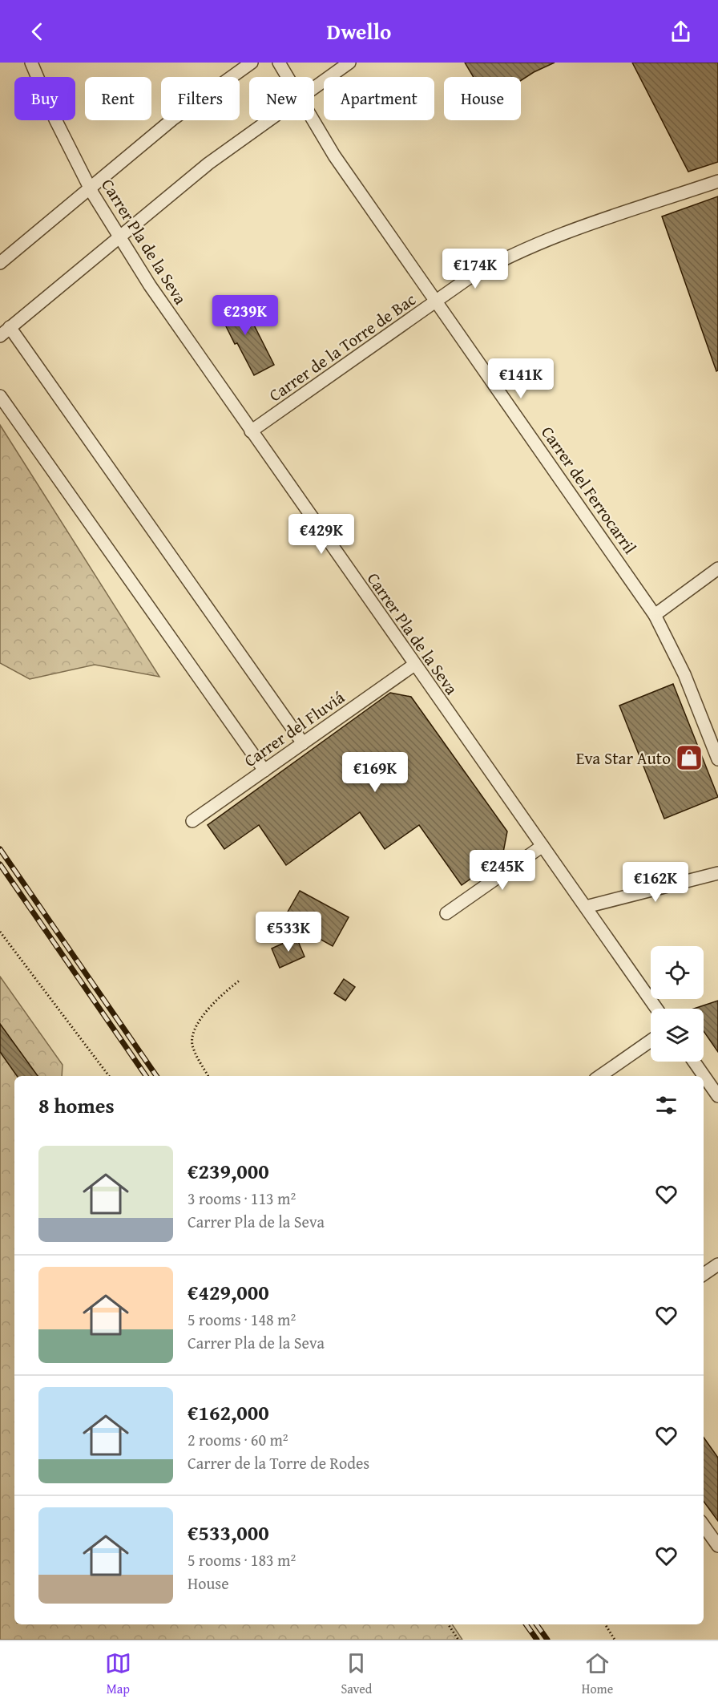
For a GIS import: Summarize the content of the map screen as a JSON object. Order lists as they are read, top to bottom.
{
  "streets": {
    "street": [
      "Carrer Pla de la Seva",
      "Carrer de la Torre de Bac",
      "Carrer del Ferrocarril",
      "Carrer del Fluviá"
    ]
  },
  "crossings": [
    ["Carrer Pla de la Seva", "Carrer de la Torre de Bac"],
    ["Carrer Pla de la Seva", "Carrer del Fluviá"],
    ["Carrer de la Torre de Bac", "Carrer del Ferrocarril"]
  ],
  "places": {
    "shop": ["Eva Star Auto"]
  },
  "page": {
    "header": "Dwello",
    "chip": [
      "Buy",
      "Rent",
      "Filters",
      "New",
      "Apartment",
      "House"
    ],
    "price": [
      "€174K",
      "€239K",
      "€141K",
      "€429K",
      "€169K",
      "€245K",
      "€162K",
      "€533K"
    ],
    "heading": "8 homes",
    "list": [
      {
        "name": "€239,000",
        "note": "3 rooms · 113 m² · Carrer Pla de la Seva"
      },
      {
        "name": "€429,000",
        "note": "5 rooms · 148 m² · Carrer Pla de la Seva"
      },
      {
        "name": "€162,000",
        "note": "2 rooms · 60 m² · Carrer de la Torre de Rodes"
      },
      {
        "name": "€533,000",
        "note": "5 rooms · 183 m² · House"
      }
    ],
    "tabs": ["Map", "Saved", "Home"]
  }
}
